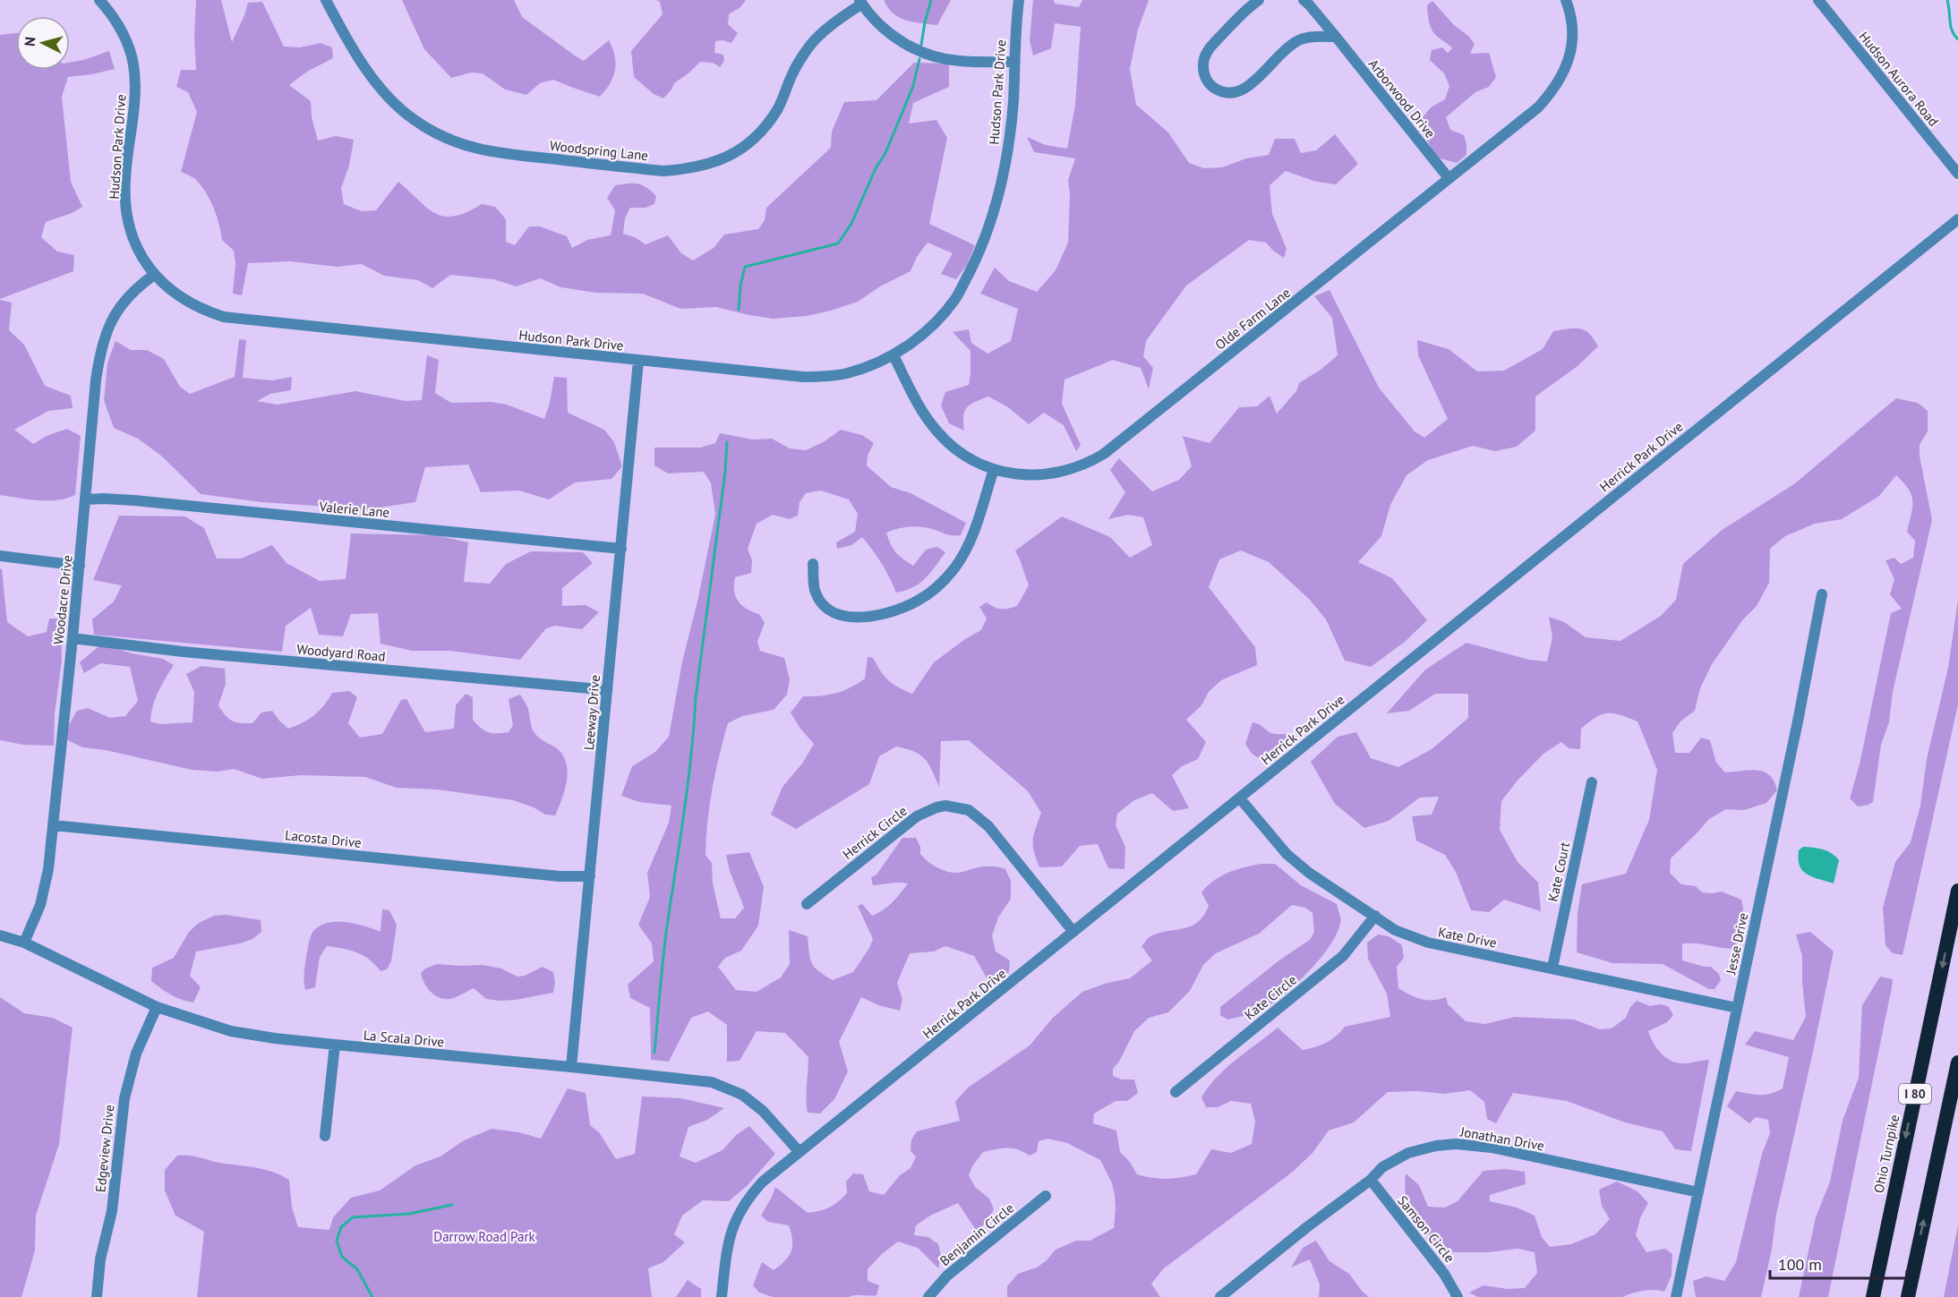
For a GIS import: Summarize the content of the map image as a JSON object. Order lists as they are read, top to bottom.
{
  "streets": {
    "highway": ["I 80", "Ohio Turnpike"],
    "street": [
      "Hudson Aurora Road",
      "Hudson Park Drive",
      "Arborwood Drive",
      "Woodspring Lane",
      "Olde Farm Lane",
      "Herrick Park Drive",
      "Valerie Lane",
      "Woodacre Drive",
      "Woodyard Road",
      "Leeway Drive",
      "Herrick Circle",
      "Lacosta Drive",
      "Kate Court",
      "Kate Drive",
      "Jesse Drive",
      "Kate Circle",
      "La Scala Drive",
      "Jonathan Drive",
      "Edgeview Drive",
      "Samson Circle",
      "Benjamin Circle"
    ]
  },
  "crossings": [
    ["Hudson Park Drive", "Olde Farm Lane"],
    ["Hudson Park Drive", "Woodacre Drive"],
    ["Hudson Park Drive", "Leeway Drive"],
    ["Arborwood Drive", "Olde Farm Lane"],
    ["Herrick Park Drive", "Herrick Circle"],
    ["Herrick Park Drive", "Kate Drive"],
    ["Herrick Park Drive", "La Scala Drive"],
    ["Valerie Lane", "Woodacre Drive"],
    ["Valerie Lane", "Leeway Drive"],
    ["Woodacre Drive", "Woodyard Road"],
    ["Woodacre Drive", "Lacosta Drive"],
    ["Woodacre Drive", "La Scala Drive"],
    ["Woodyard Road", "Leeway Drive"],
    ["Leeway Drive", "Lacosta Drive"],
    ["Leeway Drive", "La Scala Drive"],
    ["Kate Court", "Kate Drive"],
    ["Kate Drive", "Jesse Drive"],
    ["Kate Drive", "Kate Circle"],
    ["Jesse Drive", "Jonathan Drive"],
    ["La Scala Drive", "Edgeview Drive"],
    ["Jonathan Drive", "Samson Circle"]
  ],
  "parks": ["Darrow Road Park"],
  "scale_bar": "100 m",
  "north": "left"
}
